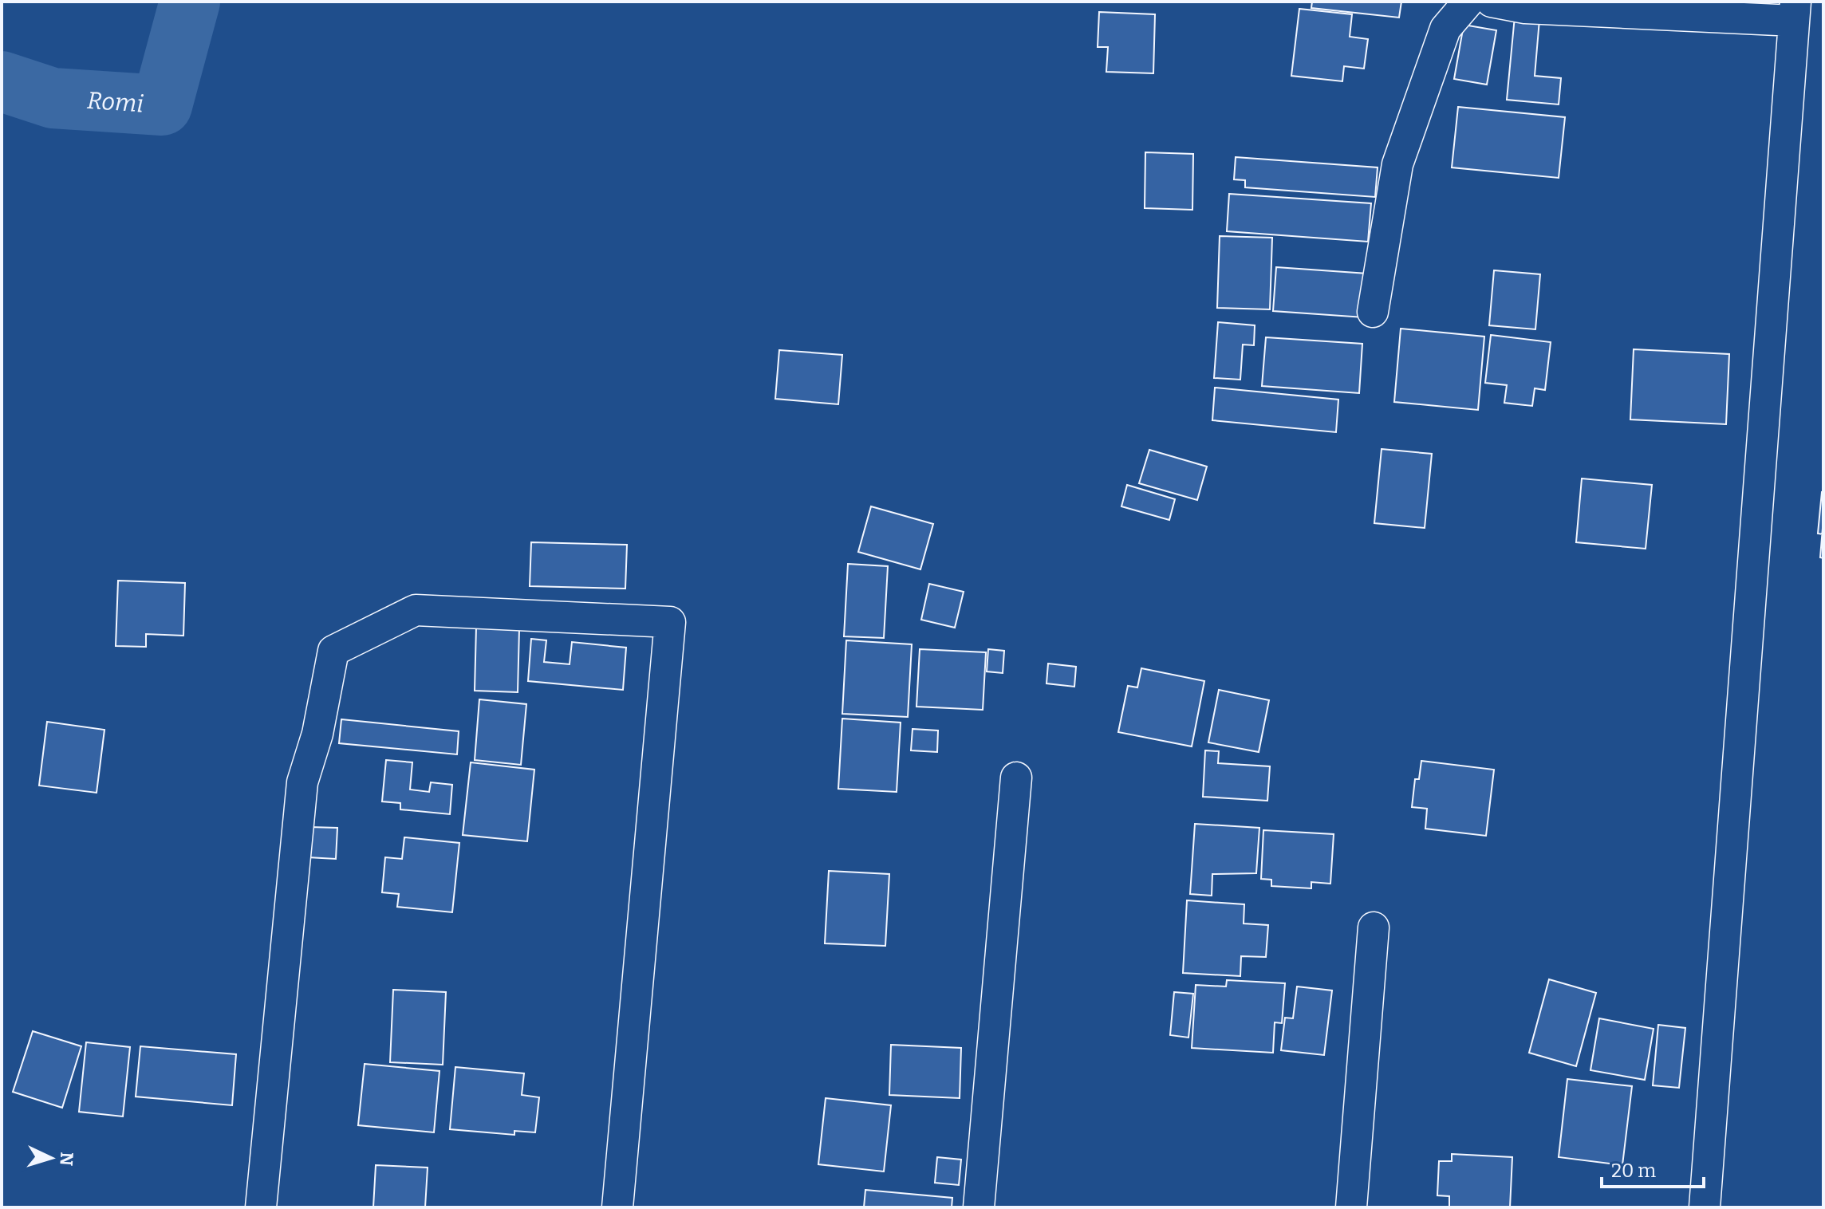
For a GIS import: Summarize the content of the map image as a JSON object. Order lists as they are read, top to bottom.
{
  "water": ["Romi"],
  "scale_bar": "20 m",
  "north": "right"
}
